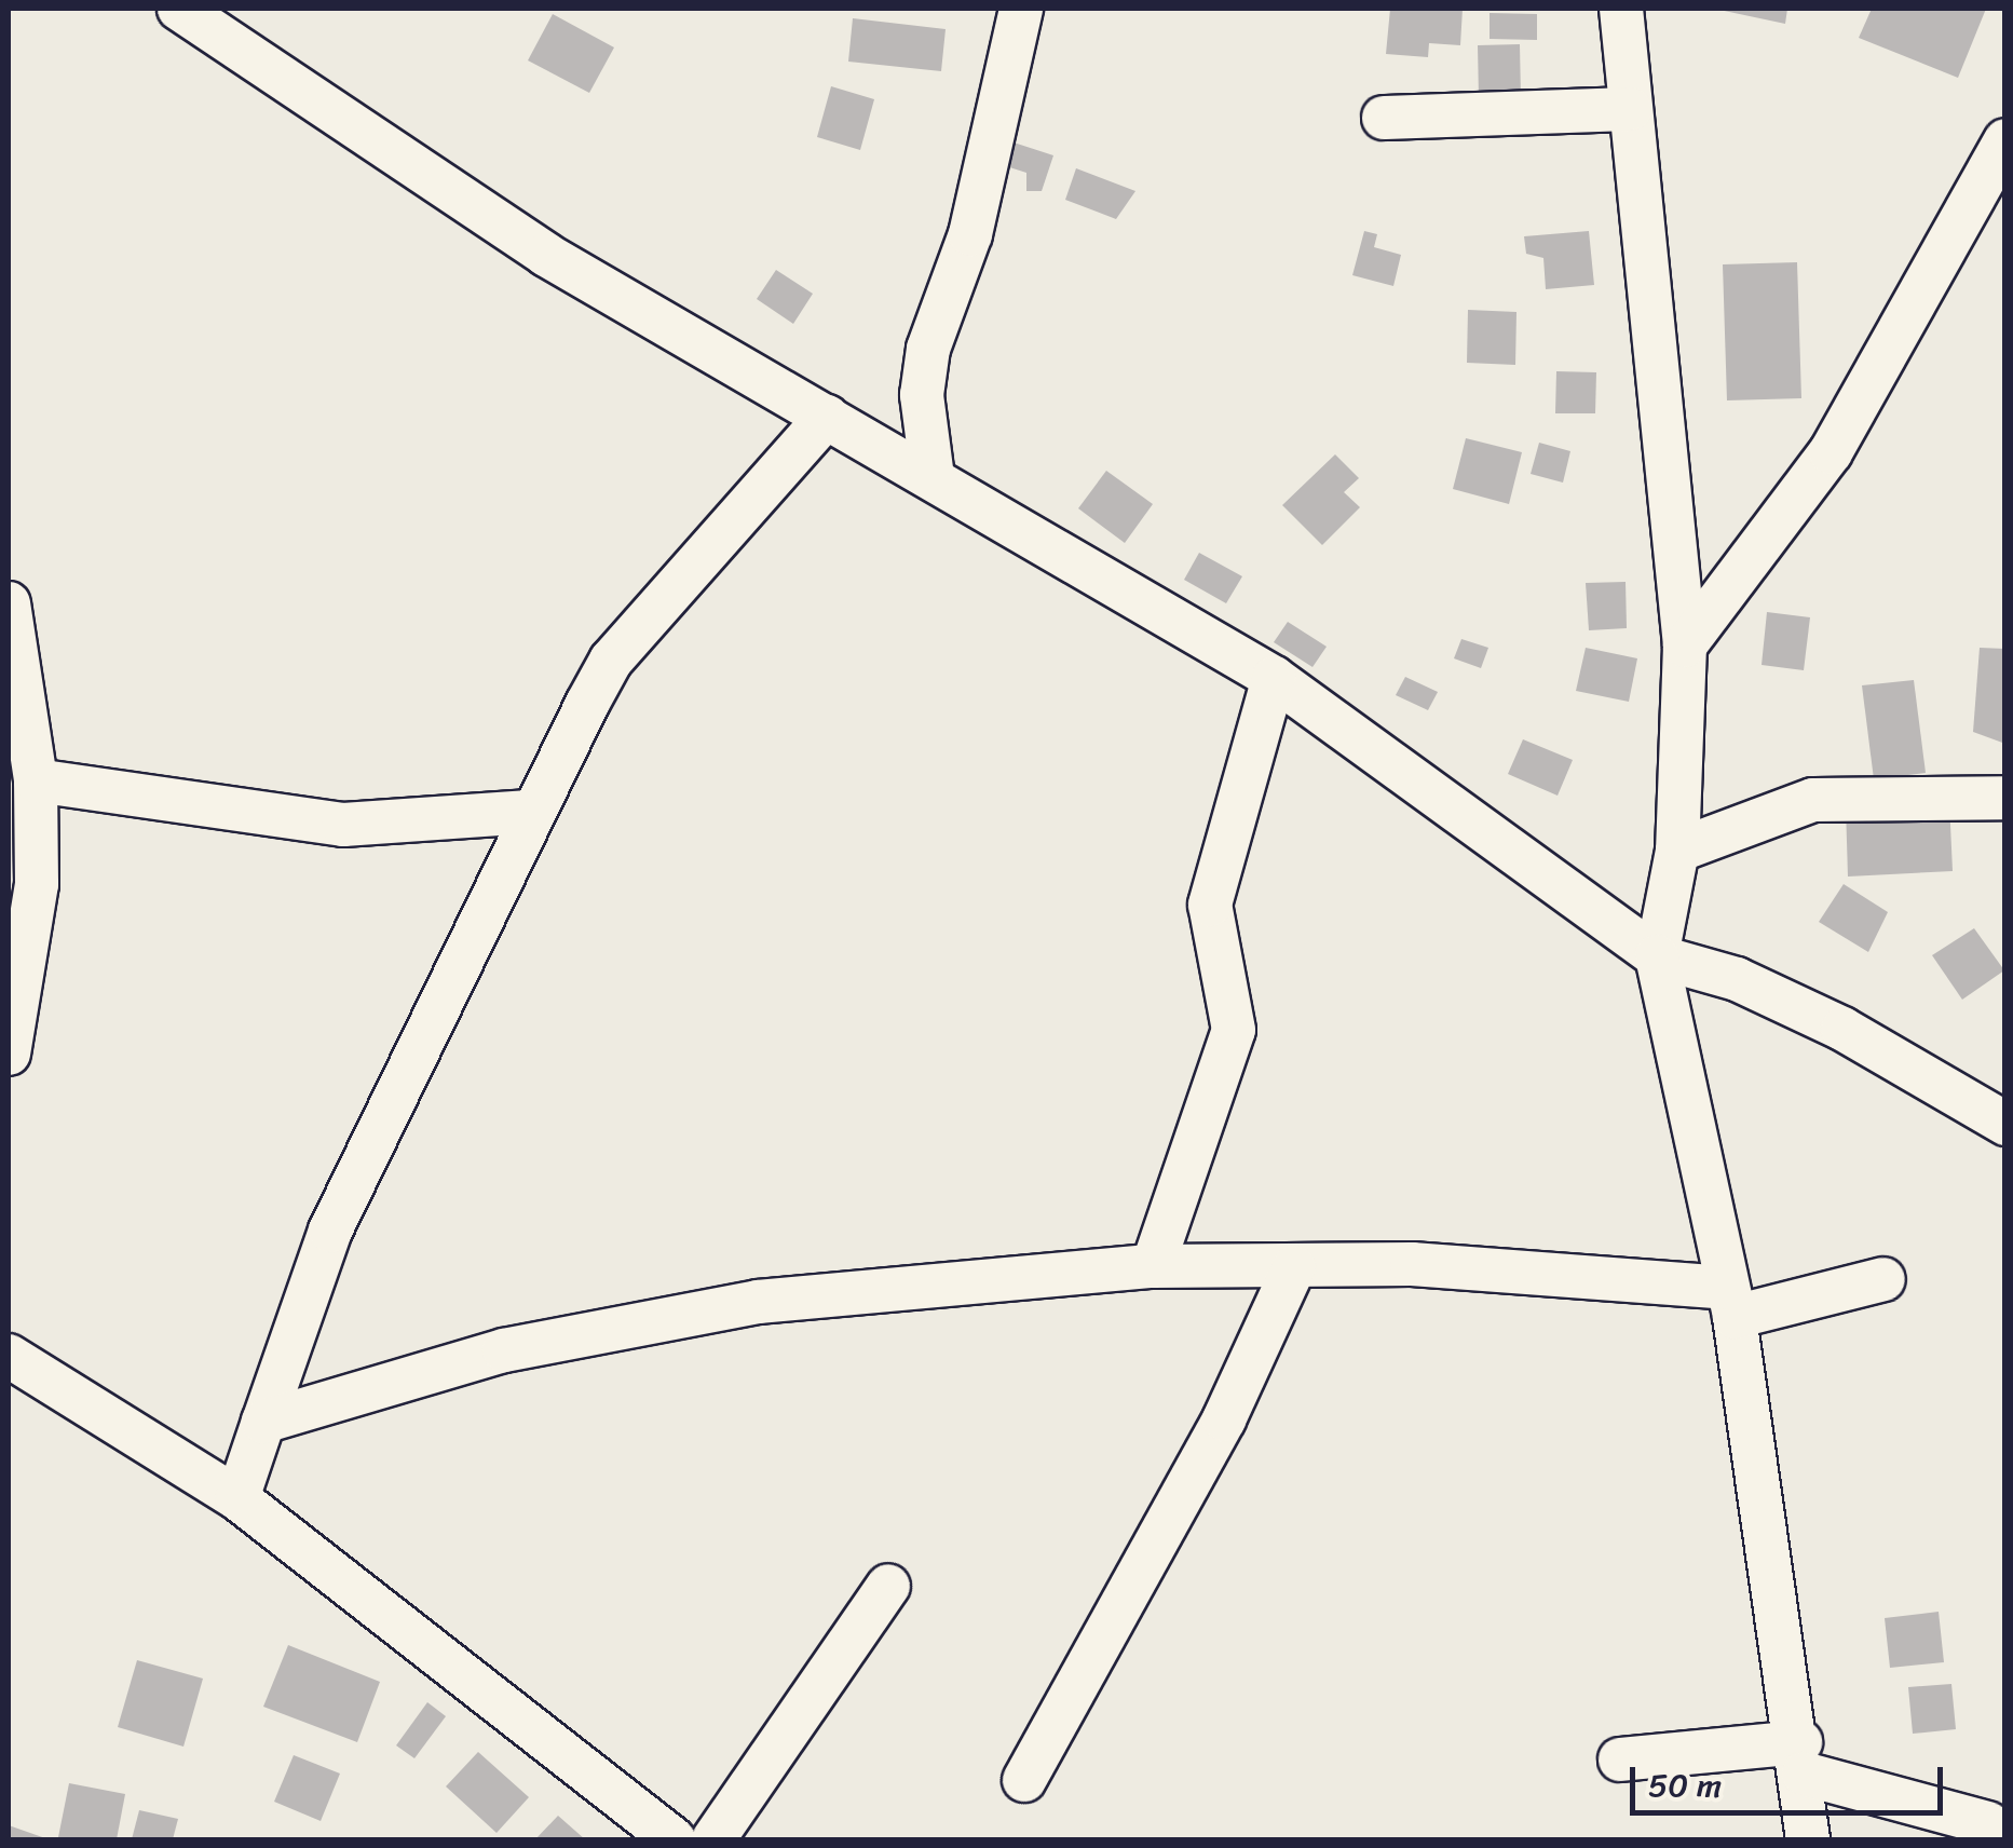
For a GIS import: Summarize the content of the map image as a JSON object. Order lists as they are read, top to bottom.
{
  "scale_bar": "50 m"
}
